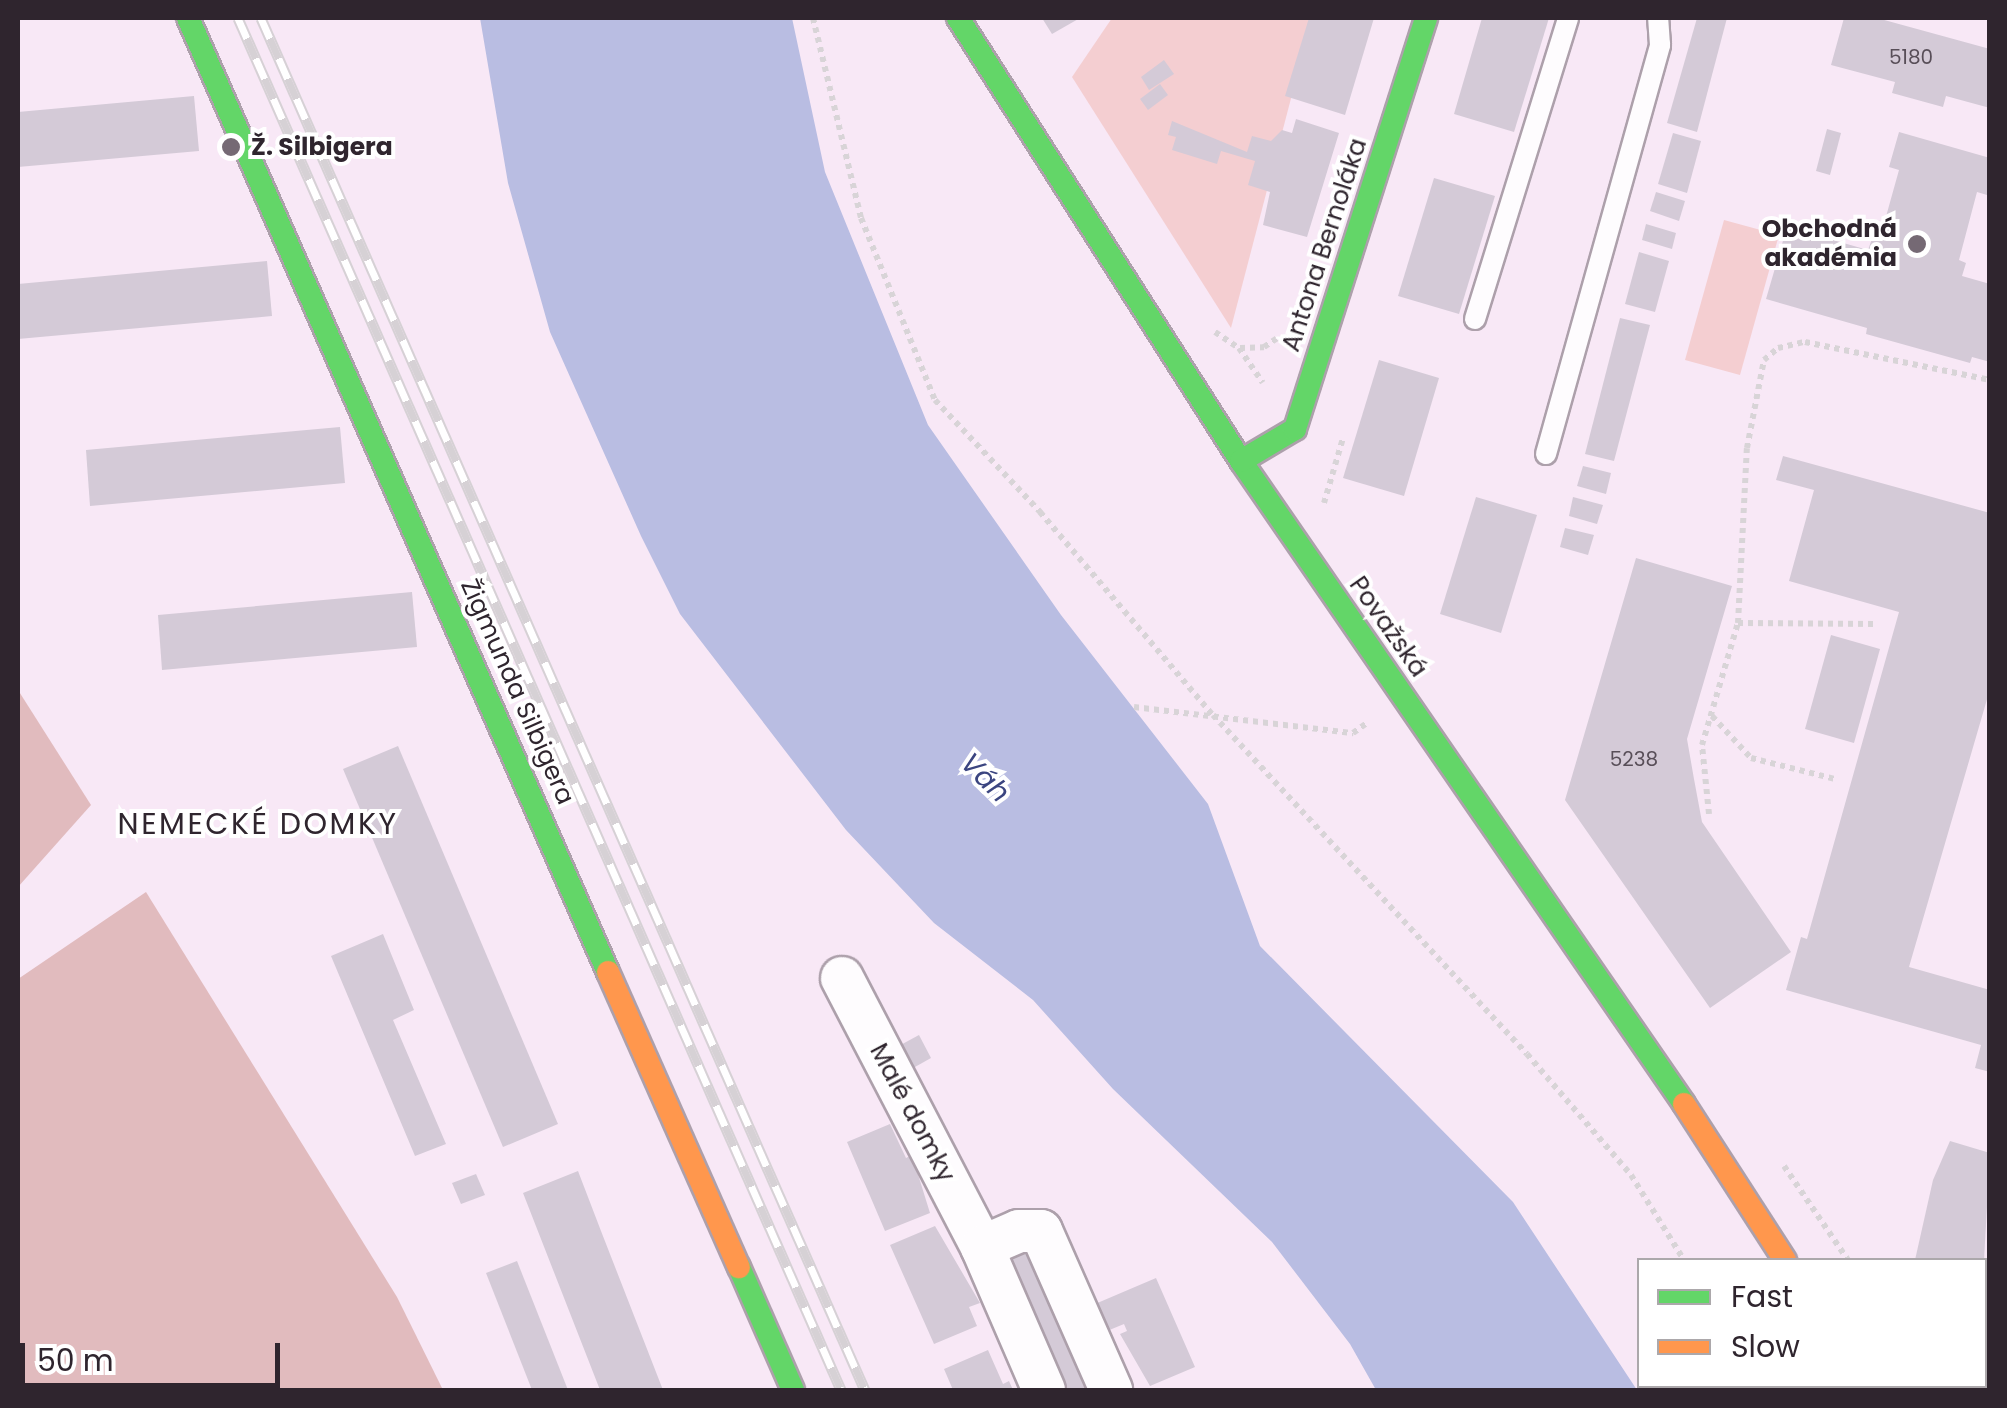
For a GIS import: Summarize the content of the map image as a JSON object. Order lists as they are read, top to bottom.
{
  "streets": {
    "street": [
      "Antona Bernoláka",
      "Považská",
      "Žigmunda Silbigera",
      "Malé domky"
    ]
  },
  "districts": ["NEMECKÉ DOMKY"],
  "water": ["Váh"],
  "places": ["Ž. Silbigera", "Obchodná akadémia"],
  "house_numbers": ["5180", "5238"],
  "legend": ["Fast", "Slow"],
  "scale_bar": "50 m"
}
